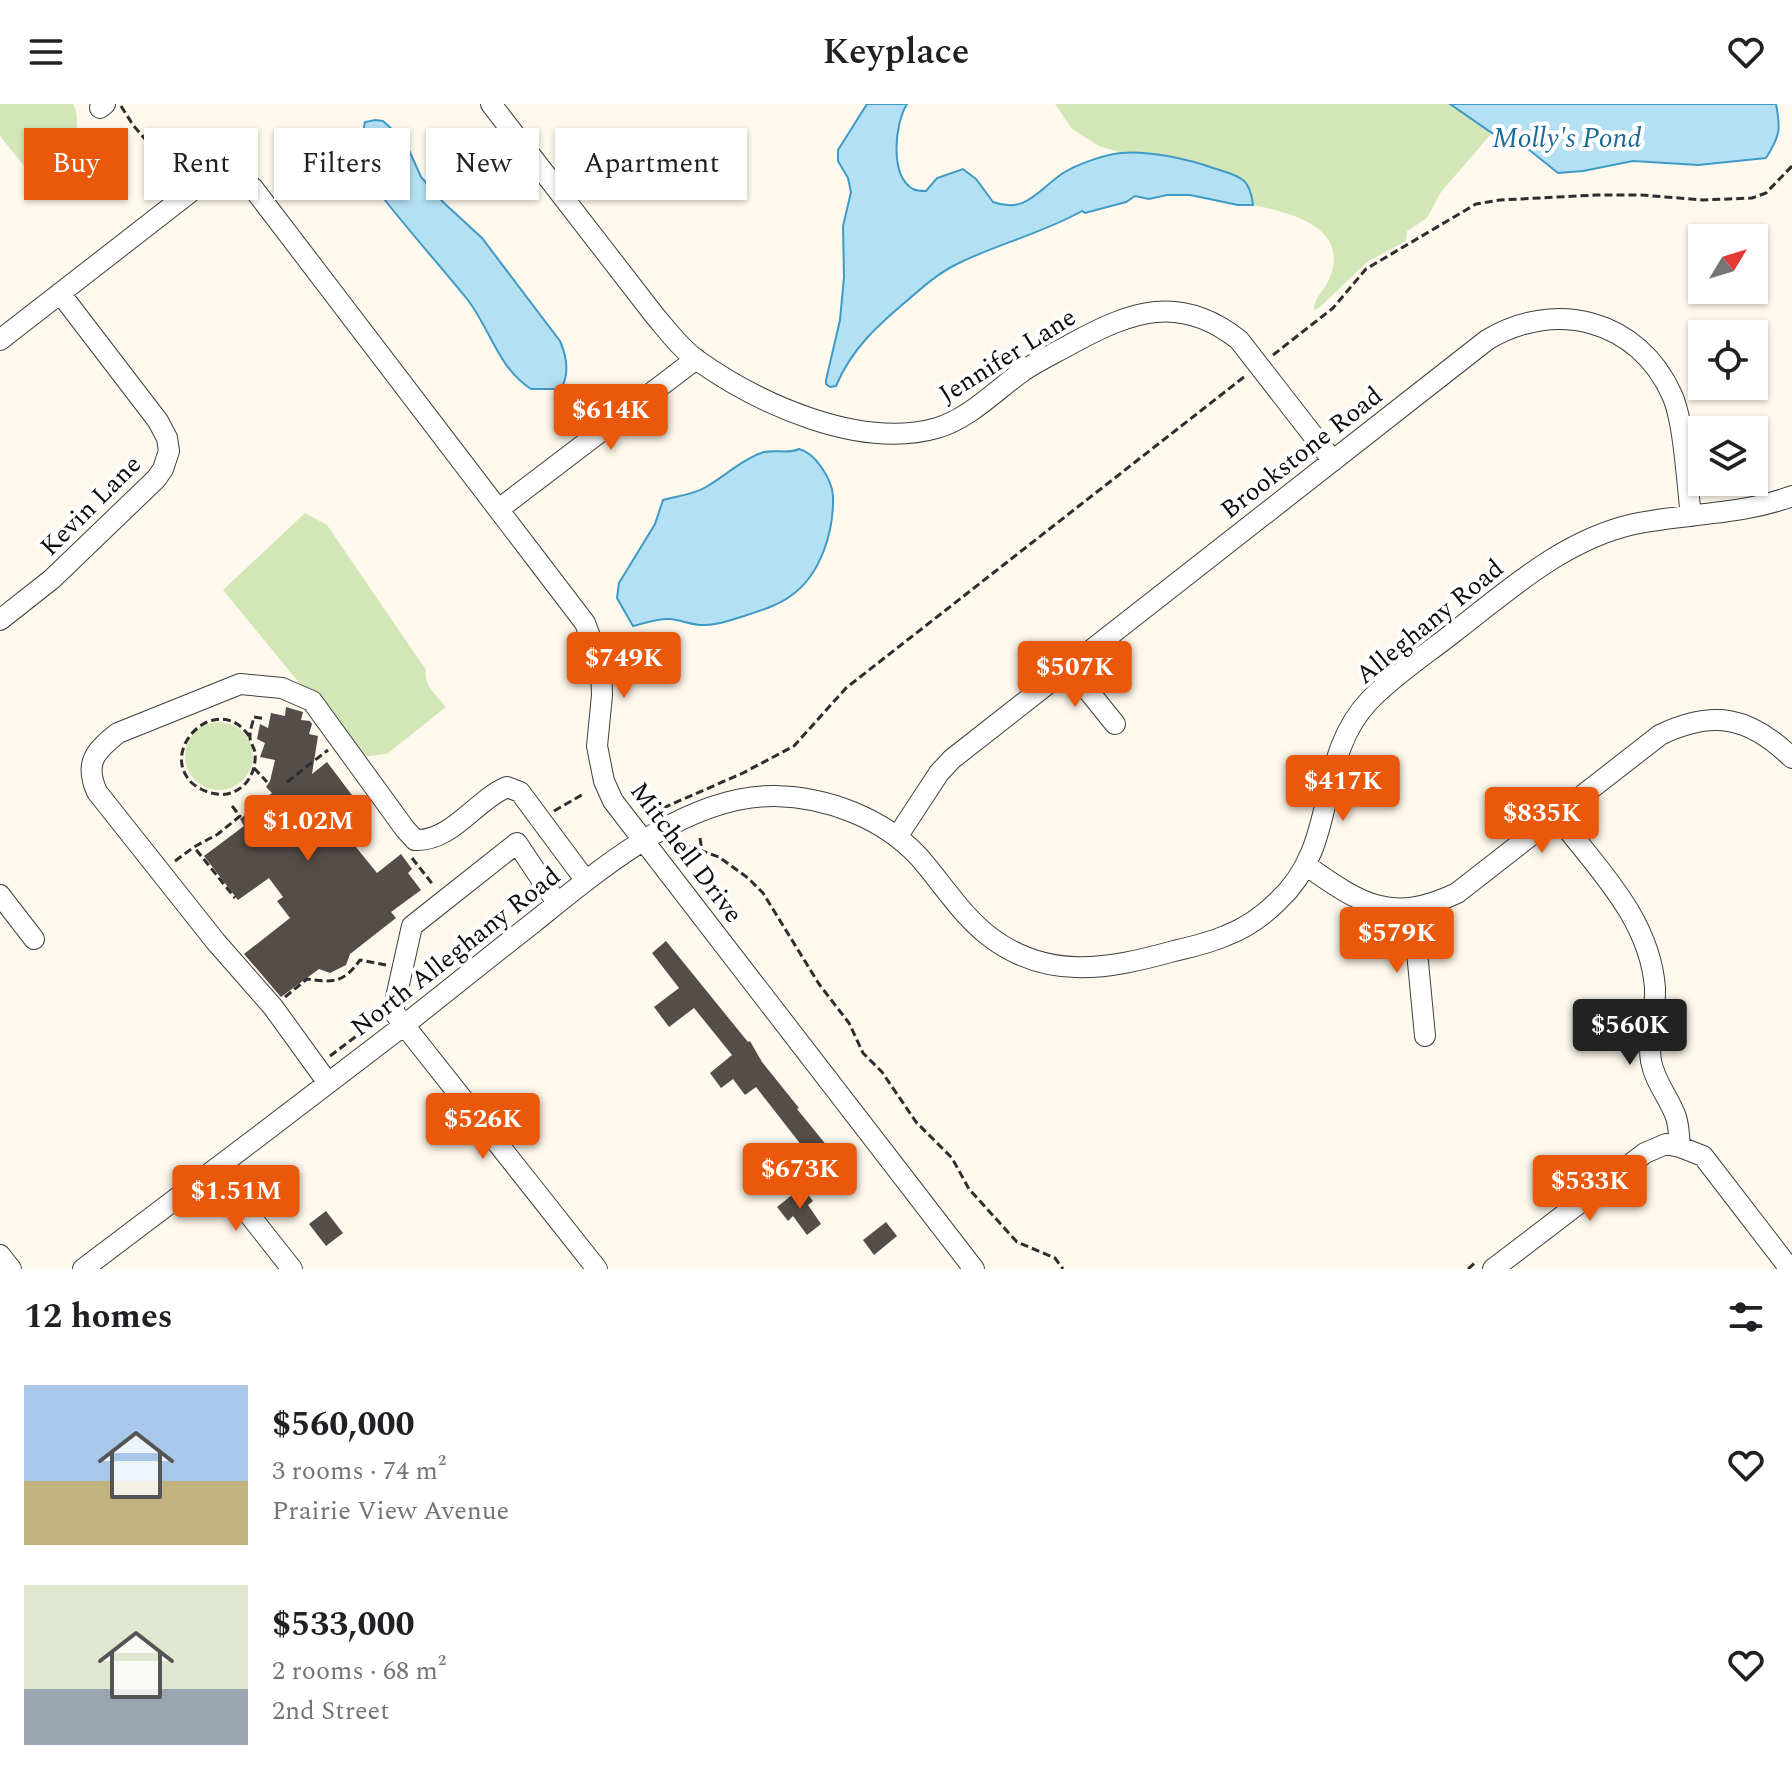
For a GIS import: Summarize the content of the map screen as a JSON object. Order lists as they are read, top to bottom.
{
  "streets": {
    "street": [
      "Jennifer Lane",
      "Brookstone Road",
      "Kevin Lane",
      "Alleghany Road",
      "Mitchell Drive",
      "North Alleghany Road"
    ]
  },
  "crossings": [
    ["Jennifer Lane", "Brookstone Road"],
    ["Brookstone Road", "Alleghany Road"],
    ["Brookstone Road", "North Alleghany Road"],
    ["Kevin Lane", "Mitchell Drive"],
    ["Alleghany Road", "North Alleghany Road"],
    ["Mitchell Drive", "North Alleghany Road"]
  ],
  "water": ["Molly's Pond"],
  "north": "top right",
  "page": {
    "header": "Keyplace",
    "chip": [
      "Buy",
      "Rent",
      "Filters",
      "New",
      "Apartment"
    ],
    "price": [
      "$614K",
      "$749K",
      "$507K",
      "$417K",
      "$835K",
      "$1.02M",
      "$579K",
      "$560K",
      "$526K",
      "$673K",
      "$533K",
      "$1.51M"
    ],
    "heading": "12 homes",
    "list": [
      {
        "name": "$560,000",
        "note": "3 rooms · 74 m² · Prairie View Avenue"
      },
      {
        "name": "$533,000",
        "note": "2 rooms · 68 m² · 2nd Street"
      }
    ]
  }
}
